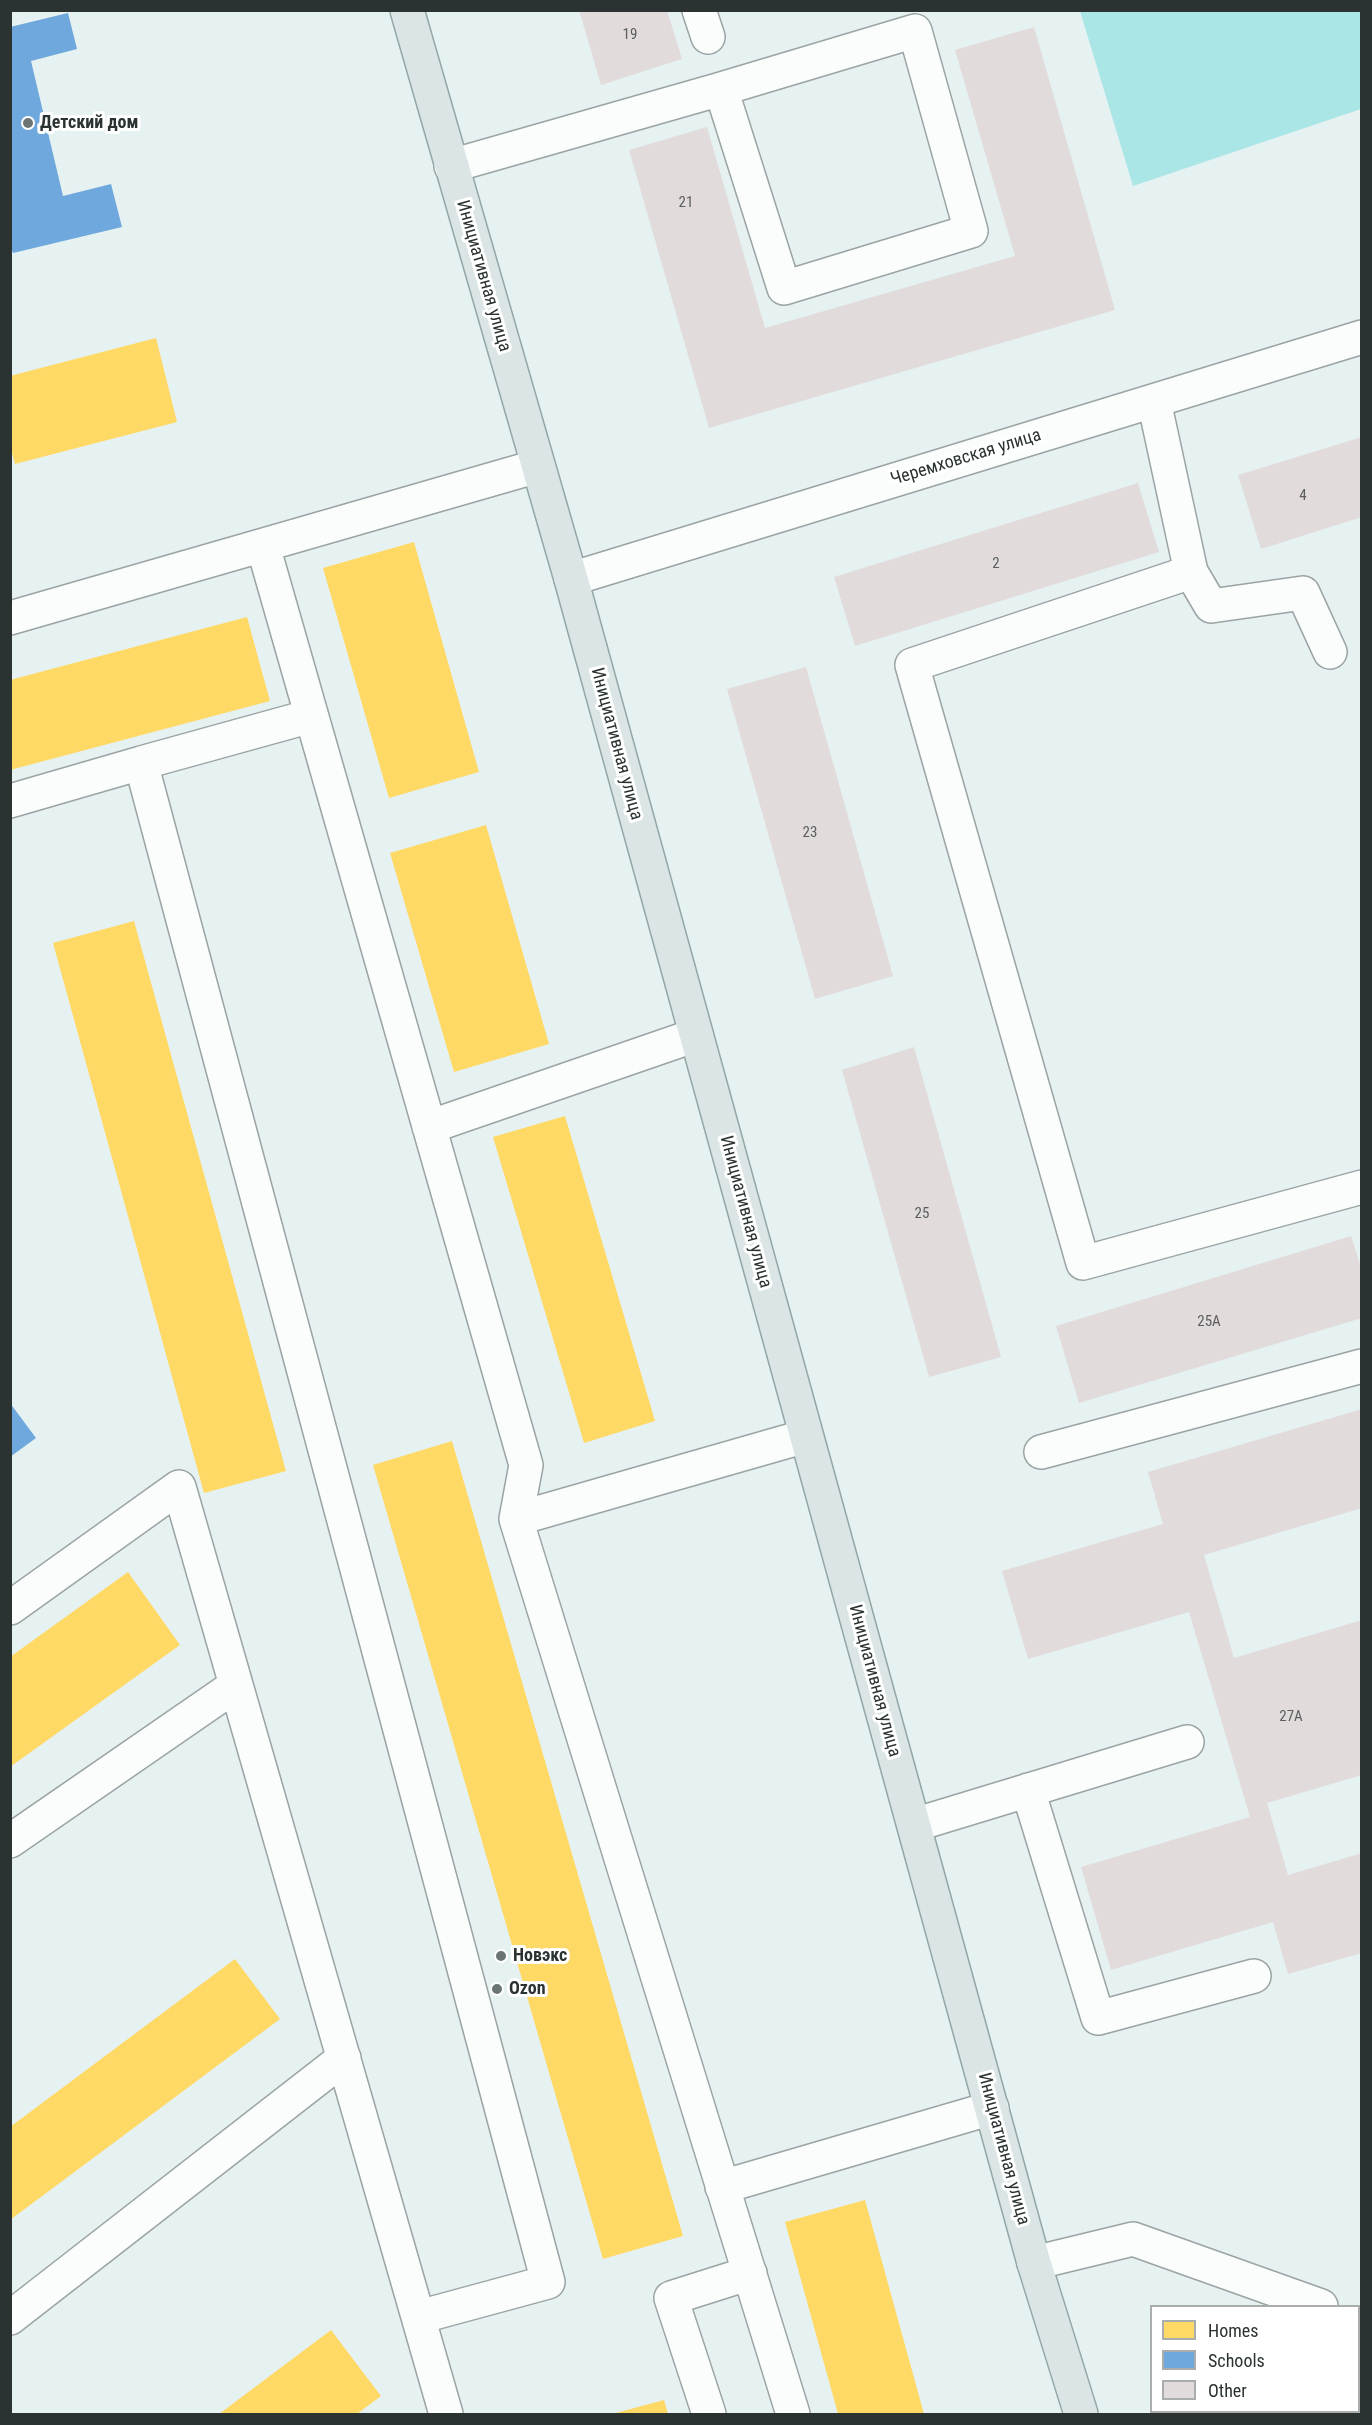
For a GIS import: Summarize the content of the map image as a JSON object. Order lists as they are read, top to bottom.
{
  "streets": {
    "main road": ["Инициативная улица"],
    "street": ["Черемховская улица"]
  },
  "crossings": [
    ["Инициативная улица", "Черемховская улица"]
  ],
  "places": ["Детский дом", "Новэкс", "Ozon"],
  "house_numbers": [
    "19",
    "21",
    "4",
    "2",
    "23",
    "25",
    "25А",
    "27А"
  ],
  "legend": ["Homes", "Schools", "Other"]
}
